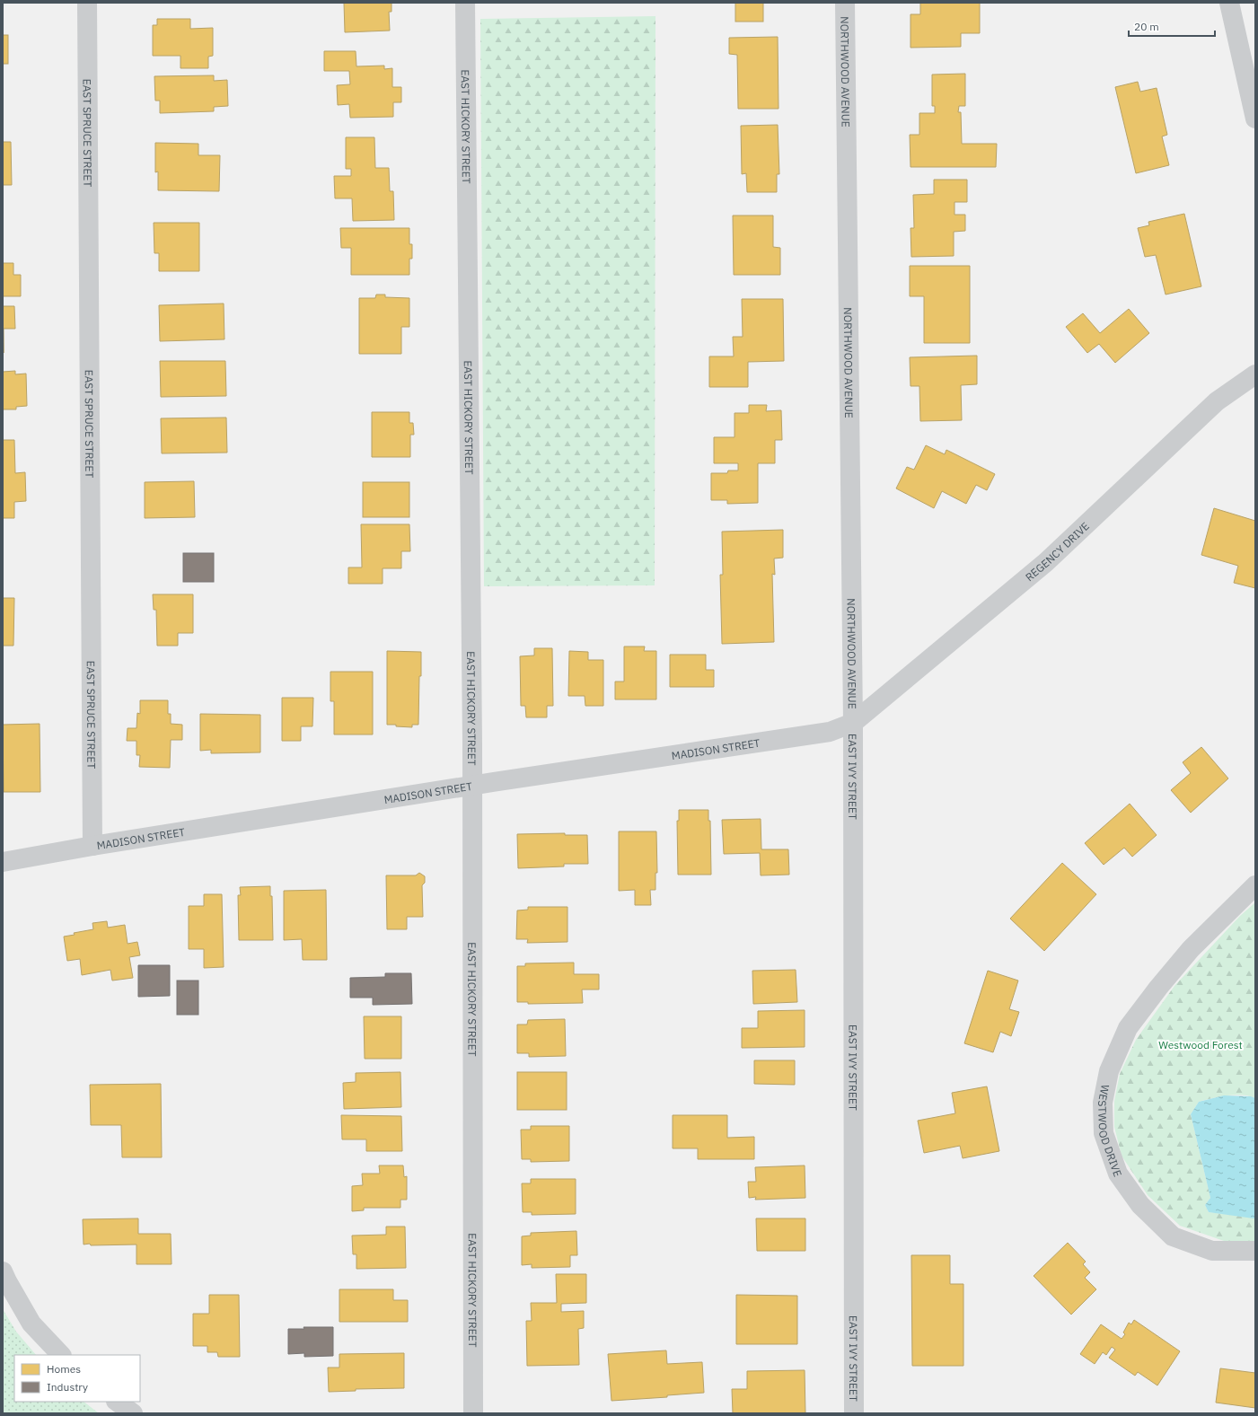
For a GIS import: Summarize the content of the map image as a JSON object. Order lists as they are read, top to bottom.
{
  "streets": {
    "street": [
      "NORTHWOOD AVENUE",
      "EAST HICKORY STREET",
      "EAST SPRUCE STREET",
      "REGENCY DRIVE",
      "MADISON STREET",
      "EAST IVY STREET",
      "WESTWOOD DRIVE"
    ]
  },
  "crossings": [
    ["NORTHWOOD AVENUE", "REGENCY DRIVE"],
    ["NORTHWOOD AVENUE", "MADISON STREET"],
    ["NORTHWOOD AVENUE", "EAST IVY STREET"],
    ["EAST HICKORY STREET", "MADISON STREET"],
    ["EAST SPRUCE STREET", "MADISON STREET"],
    ["REGENCY DRIVE", "MADISON STREET"],
    ["REGENCY DRIVE", "EAST IVY STREET"],
    ["MADISON STREET", "EAST IVY STREET"]
  ],
  "parks": ["Westwood Forest"],
  "legend": ["Homes", "Industry"],
  "scale_bar": "20 m"
}
